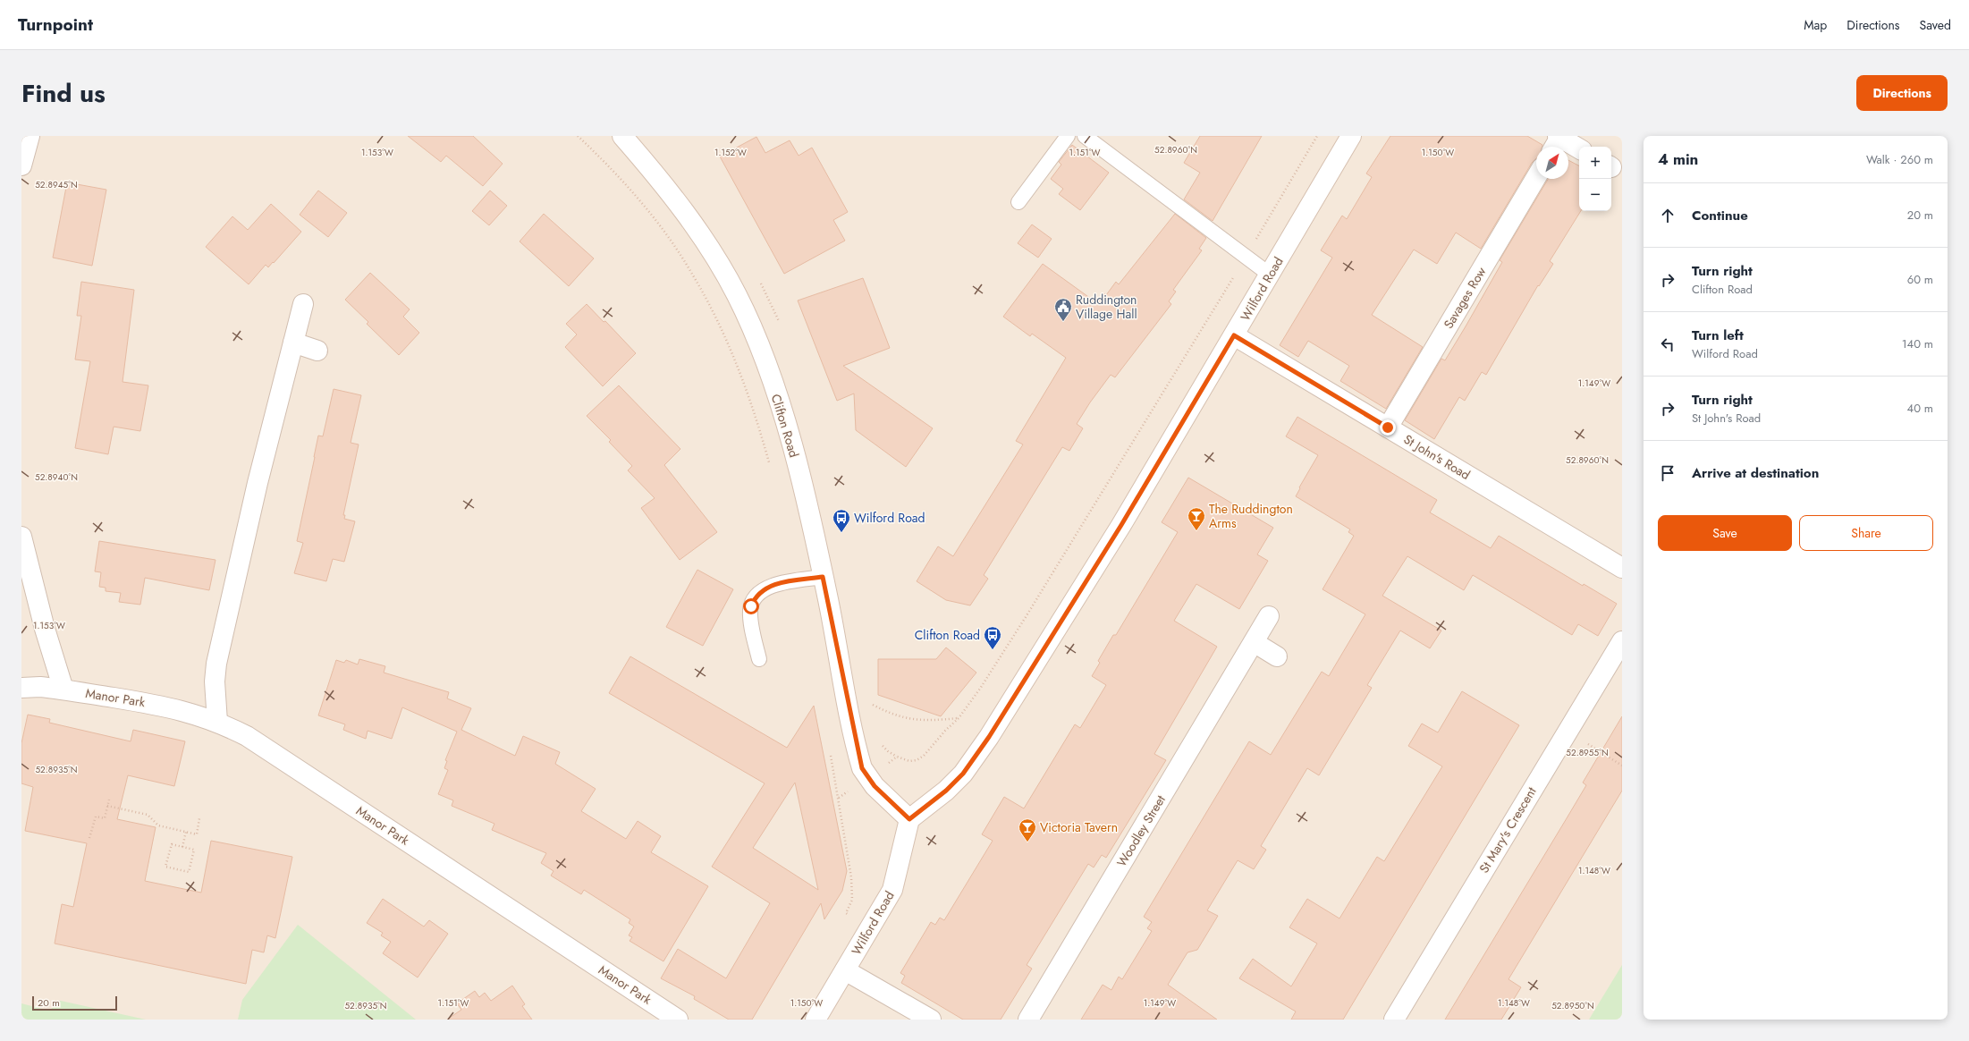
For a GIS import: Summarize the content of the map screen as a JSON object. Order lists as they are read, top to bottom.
{
  "streets": {
    "street": [
      "Wilford Road",
      "Savages Row",
      "Clifton Road",
      "St John's Road",
      "Manor Park",
      "St Mary's Crescent",
      "Woodley Street"
    ]
  },
  "crossings": [
    ["Wilford Road", "Clifton Road"],
    ["Wilford Road", "St John's Road"],
    ["Savages Row", "St John's Road"]
  ],
  "places": {
    "public building": ["Ruddington Village Hall"],
    "bar": ["The Ruddington Arms", "Victoria Tavern"],
    "bus stop": ["Wilford Road", "Clifton Road"]
  },
  "scale_bar": "20 m",
  "north": "top right",
  "page": {
    "header": "Turnpoint",
    "nav": ["Map", "Directions", "Saved"],
    "title": "Find us",
    "buttons": [
      "Directions",
      ["Save", "Share"]
    ],
    "heading": ["4 min", "Walk · 260 m"],
    "map_buttons": ["+", "−"],
    "list": [
      ["Continue", "20 m"],
      ["Turn right", "Clifton Road", "60 m"],
      ["Turn left", "Wilford Road", "140 m"],
      ["Turn right", "St John's Road", "40 m"],
      "Arrive at destination"
    ],
    "scale": "20 m"
  },
  "coordinates": [
    "52.8960°N",
    "1.153°W",
    "1.152°W",
    "1.151°W",
    "1.150°W",
    "52.8945°N",
    "1.149°W",
    "52.8940°N",
    "52.8955°N",
    "52.8935°N",
    "1.148°W",
    "52.8950°N"
  ]
}
